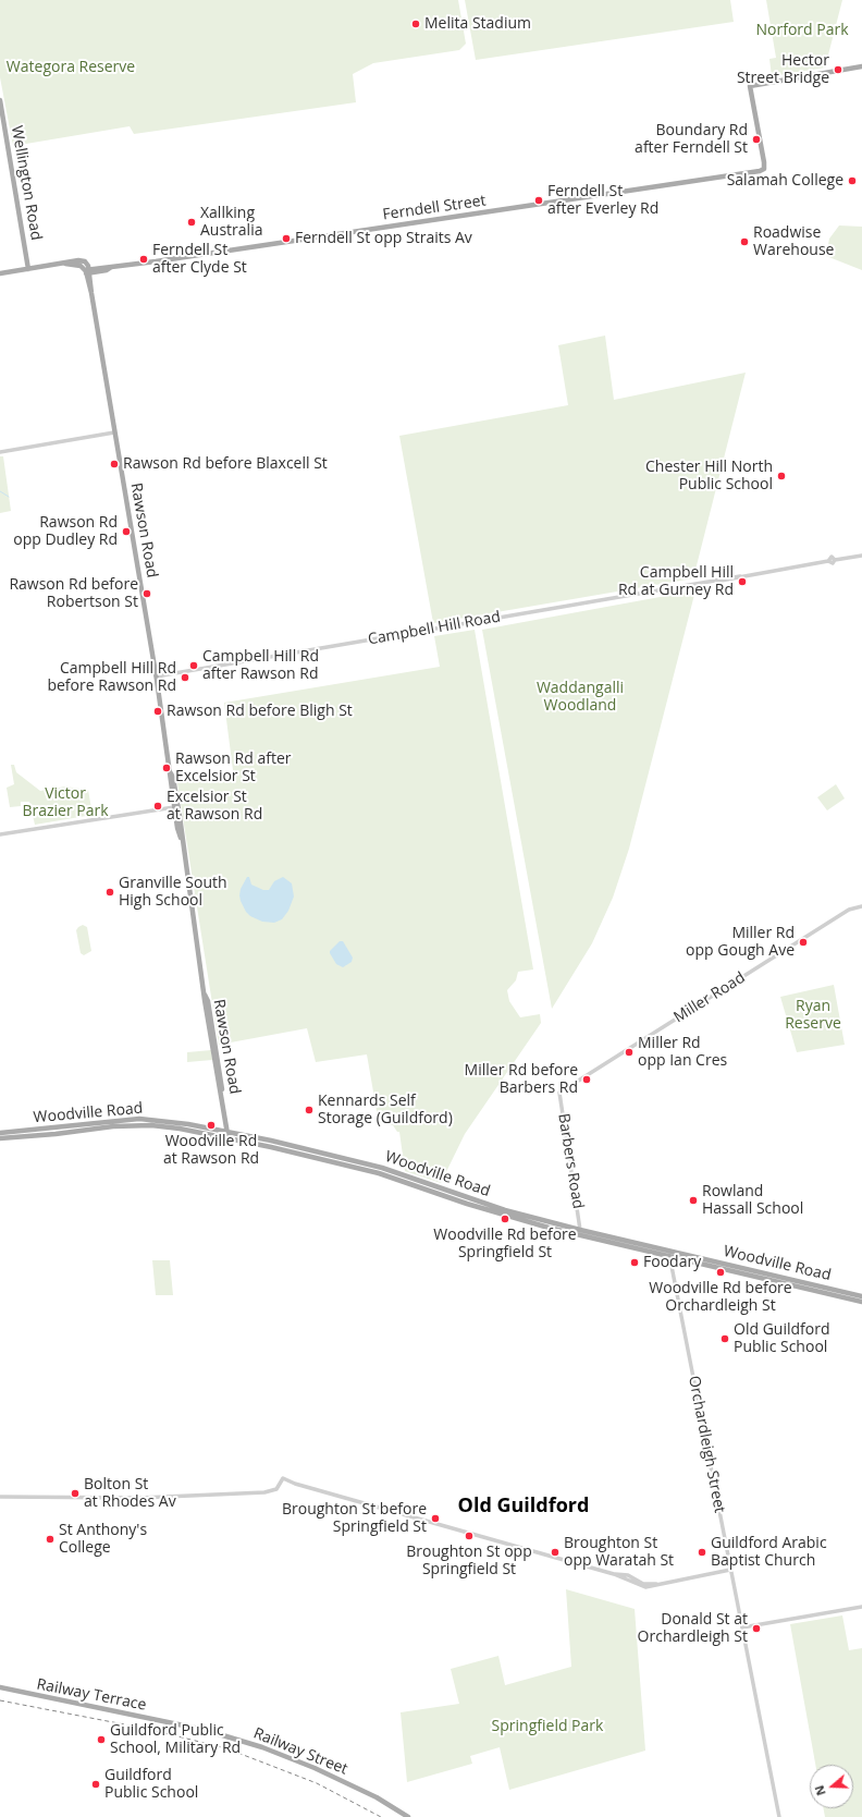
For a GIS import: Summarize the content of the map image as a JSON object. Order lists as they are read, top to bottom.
{
  "streets": {
    "main road": [
      "Wellington Road",
      "Ferndell Street",
      "Rawson Road",
      "Woodville Road",
      "Railway Terrace",
      "Railway Street"
    ],
    "street": [
      "Campbell Hill Road",
      "Miller Road",
      "Barbers Road",
      "Orchardleigh Street"
    ]
  },
  "crossings": [
    ["Ferndell Street", "Rawson Road"],
    ["Rawson Road", "Campbell Hill Road"],
    ["Rawson Road", "Woodville Road"],
    ["Miller Road", "Barbers Road"],
    ["Woodville Road", "Barbers Road"],
    ["Woodville Road", "Orchardleigh Street"],
    ["Railway Terrace", "Railway Street"]
  ],
  "districts": ["Old Guildford"],
  "parks": [
    "Norford Park",
    "Wategora Reserve",
    "Waddangalli Woodland",
    "Victor Brazier Park",
    "Ryan Reserve",
    "Springfield Park"
  ],
  "places": [
    "Melita Stadium",
    "Hector Street Bridge",
    "Boundary Rd after Ferndell St",
    "Salamah College",
    "Ferndell St after Everley Rd",
    "Xallking Australia",
    "Ferndell St opp Straits Av",
    "Roadwise Warehouse",
    "Ferndell St after Clyde St",
    "Rawson Rd before Blaxcell St",
    "Chester Hill North Public School",
    "Rawson Rd opp Dudley Rd",
    "Campbell Hill Rd at Gurney Rd",
    "Rawson Rd before Robertson St",
    "Campbell Hill Rd after Rawson Rd",
    "Campbell Hill Rd before Rawson Rd",
    "Rawson Rd before Bligh St",
    "Rawson Rd after Excelsior St",
    "Excelsior St at Rawson Rd",
    "Granville South High School",
    "Miller Rd opp Gough Ave",
    "Miller Rd opp Ian Cres",
    "Miller Rd before Barbers Rd",
    "Kennards Self Storage (Guildford)",
    "Woodville Rd at Rawson Rd",
    "Rowland Hassall School",
    "Woodville Rd before Springfield St",
    "Foodary",
    "Woodville Rd before Orchardleigh St",
    "Old Guildford Public School",
    "Bolton St at Rhodes Av",
    "Broughton St before Springfield St",
    "Broughton St opp Springfield St",
    "St Anthony's College",
    "Broughton St opp Waratah St",
    "Guildford Arabic Baptist Church",
    "Donald St at Orchardleigh St",
    "Guildford Public School, Military Rd",
    "Guildford Public School"
  ],
  "north": "left"
}
